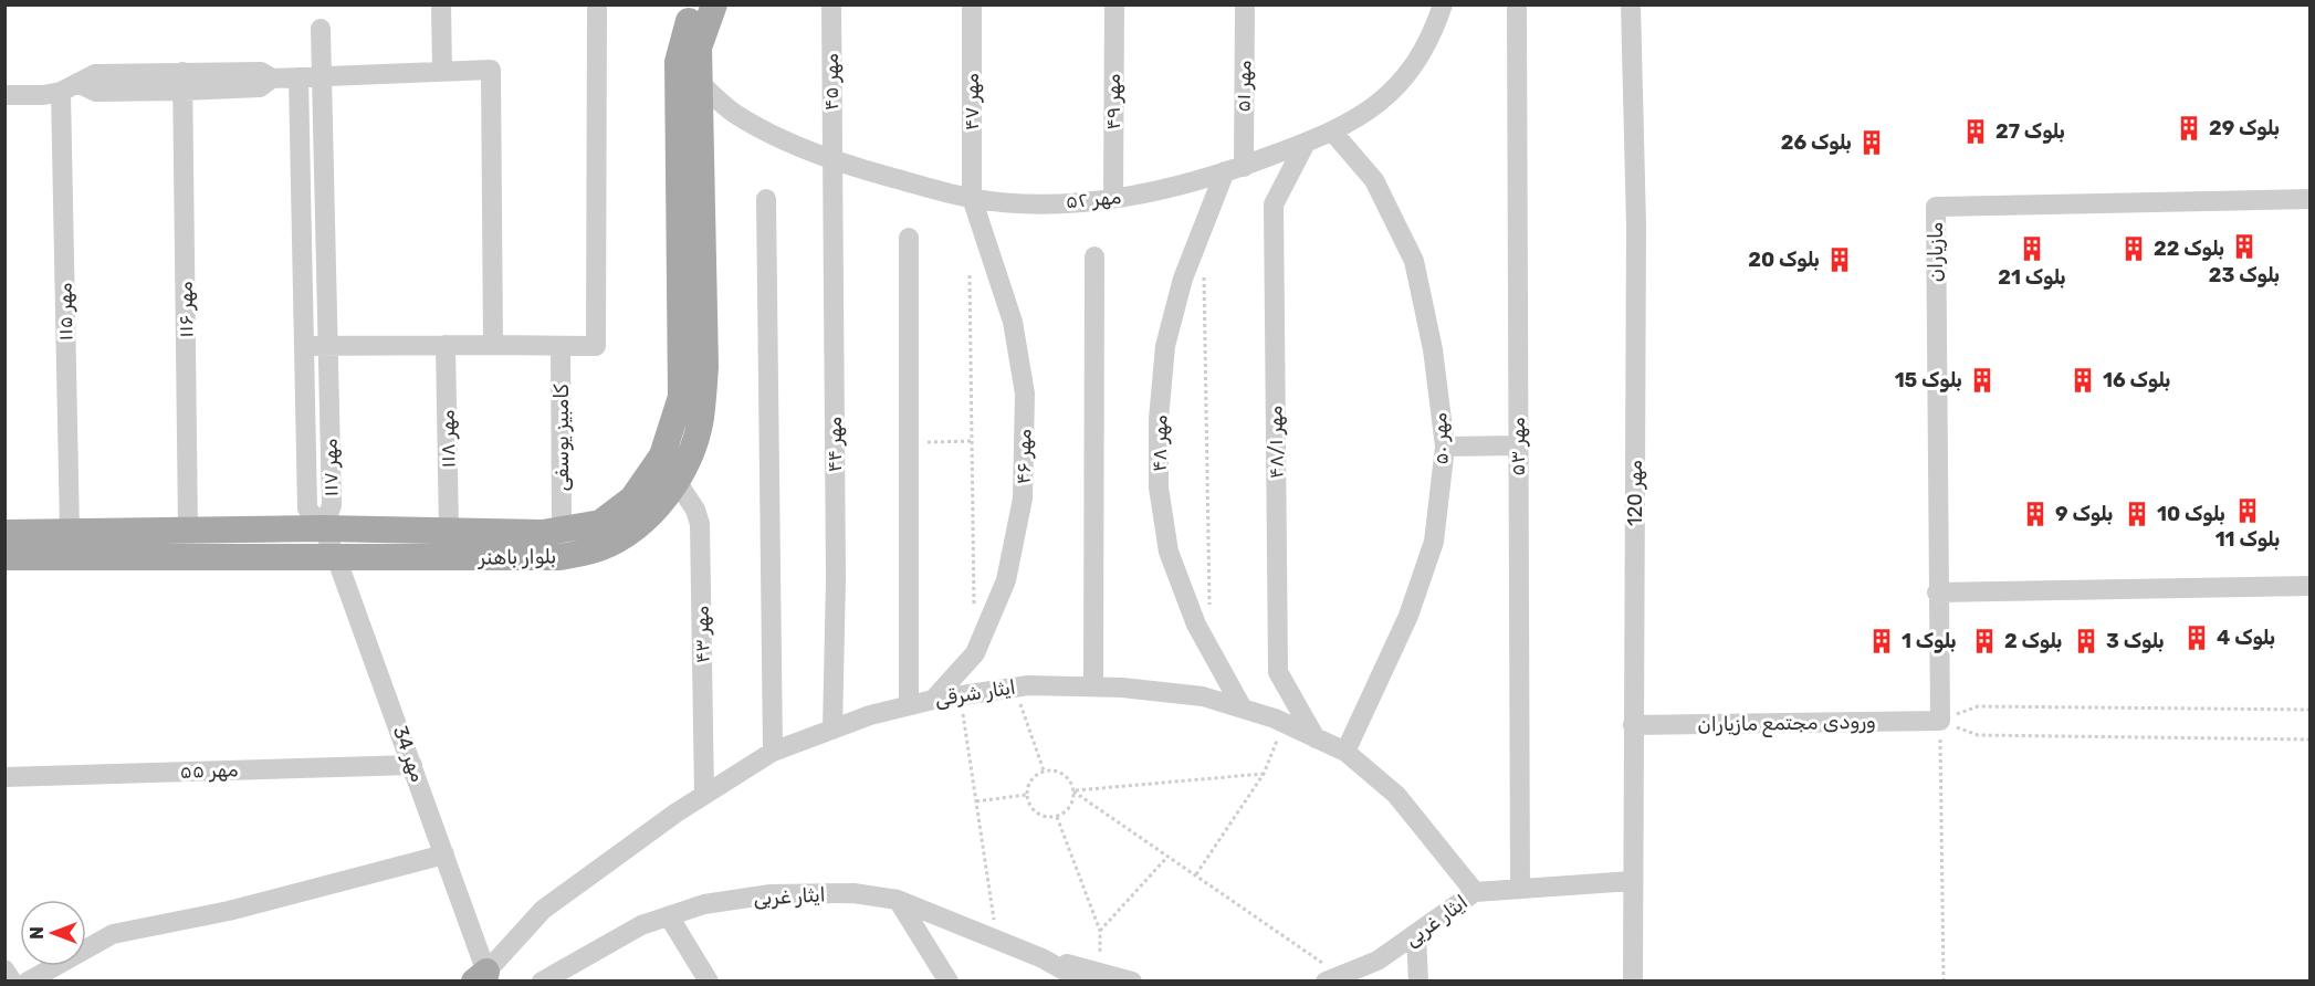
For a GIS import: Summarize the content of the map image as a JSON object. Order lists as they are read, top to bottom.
{
  "streets": {
    "main road": ["بلوار باهنر"],
    "street": [
      "مهر ۴۵",
      "مهر ۵۱",
      "مهر ۴۷",
      "مهر ۴۹",
      "مهر ۵۲",
      "مازیاران",
      "مهر ۱۱۶",
      "مهر ۱۱۵",
      "کامبیز یوسفی",
      "مهر ۱۱۸",
      "مهر ۵۰",
      "مهر ۴۸/۱",
      "مهر ۴۸",
      "مهر ۴۴",
      "مهر ۵۳",
      "مهر ۴۶",
      "مهر ۱۱۷",
      "مهر 120",
      "مهر ۴۳",
      "ایثار شرقی",
      "ورودی مجتمع مازیاران",
      "مهر 34",
      "مهر ۵۵",
      "ایثار غربی"
    ]
  },
  "crossings": [
    ["مهر ۴۵", "مهر ۵۲"],
    ["مهر ۴۵", "مهر ۴۴"],
    ["مهر ۵۱", "مهر ۵۲"],
    ["مهر ۵۱", "مهر ۴۸"],
    ["مهر ۴۷", "مهر ۵۲"],
    ["مهر ۴۷", "مهر ۴۶"],
    ["مهر ۴۹", "مهر ۵۲"],
    ["مهر ۵۲", "مهر ۵۰"],
    ["مهر ۵۲", "مهر ۴۸/۱"],
    ["مهر ۵۲", "مهر ۴۸"],
    ["مهر ۵۲", "مهر ۴۴"],
    ["مهر ۵۲", "مهر ۴۶"],
    ["مهر ۵۲", "بلوار باهنر"],
    ["مازیاران", "ورودی مجتمع مازیاران"],
    ["مهر ۱۱۶", "بلوار باهنر"],
    ["مهر ۱۱۵", "بلوار باهنر"],
    ["کامبیز یوسفی", "بلوار باهنر"],
    ["مهر ۱۱۸", "بلوار باهنر"],
    ["مهر ۵۰", "ایثار شرقی"],
    ["مهر ۴۸/۱", "ایثار شرقی"],
    ["مهر ۴۸", "ایثار شرقی"],
    ["مهر ۴۴", "ایثار شرقی"],
    ["مهر ۵۳", "ایثار غربی"],
    ["مهر ۴۶", "ایثار شرقی"],
    ["مهر ۱۱۷", "بلوار باهنر"],
    ["مهر ۱۱۷", "مهر 34"],
    ["مهر 120", "ورودی مجتمع مازیاران"],
    ["مهر 120", "ایثار غربی"],
    ["بلوار باهنر", "مهر ۴۳"],
    ["بلوار باهنر", "مهر 34"],
    ["مهر ۴۳", "ایثار شرقی"],
    ["ایثار شرقی", "مهر 34"],
    ["ایثار شرقی", "ایثار غربی"],
    ["مهر 34", "مهر ۵۵"]
  ],
  "places": {
    "building": [
      "بلوک 29",
      "بلوک 27",
      "بلوک 26",
      "بلوک 23",
      "بلوک 21",
      "بلوک 22",
      "بلوک 20",
      "بلوک 15",
      "بلوک 16",
      "بلوک 11",
      "بلوک 9",
      "بلوک 10",
      "بلوک 4",
      "بلوک 1",
      "بلوک 2",
      "بلوک 3"
    ]
  },
  "north": "left"
}
